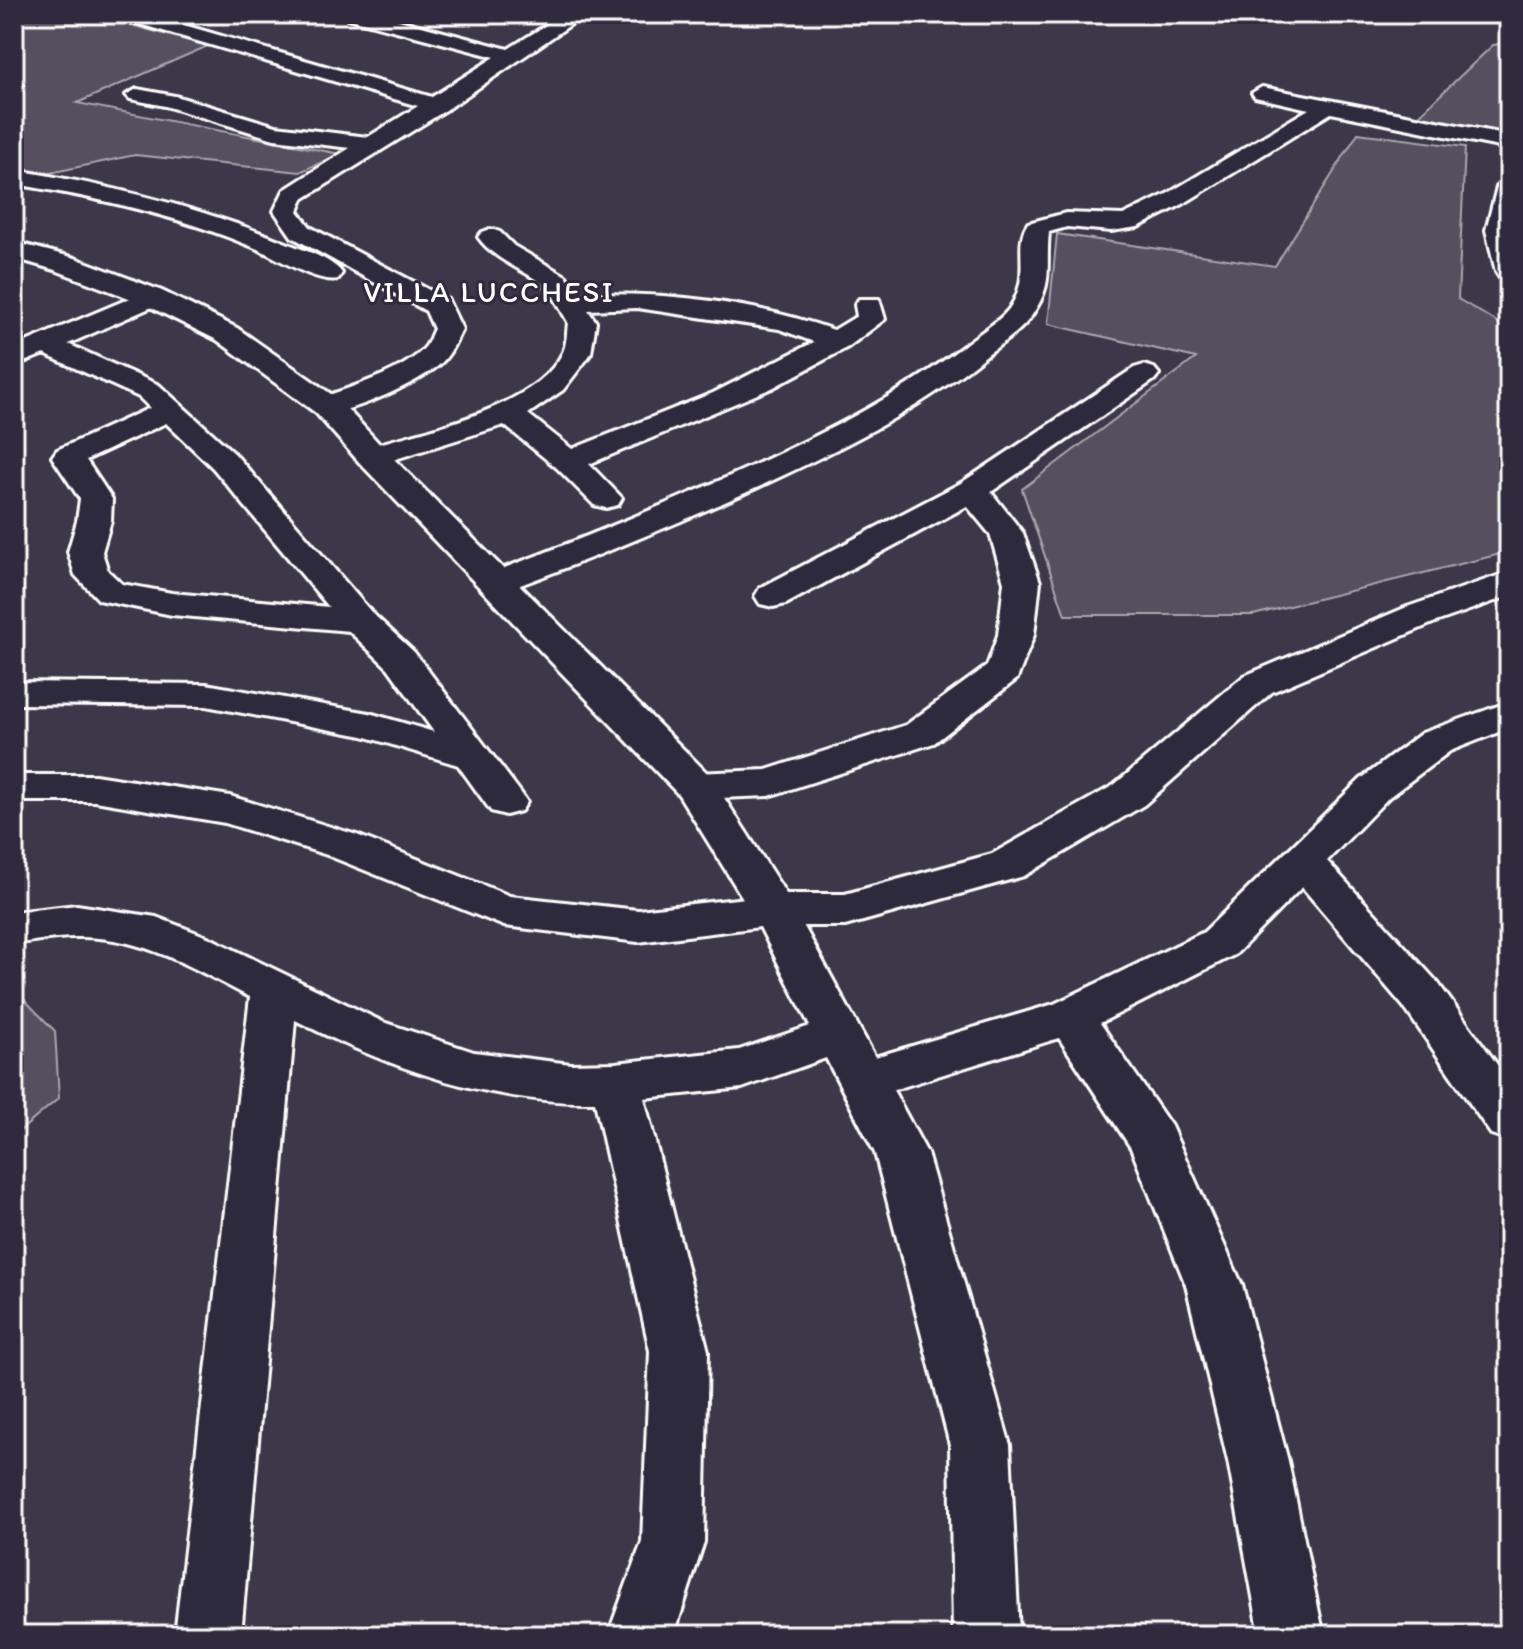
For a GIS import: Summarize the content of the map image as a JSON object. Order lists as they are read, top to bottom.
{
  "districts": ["VILLA LUCCHESI"]
}
